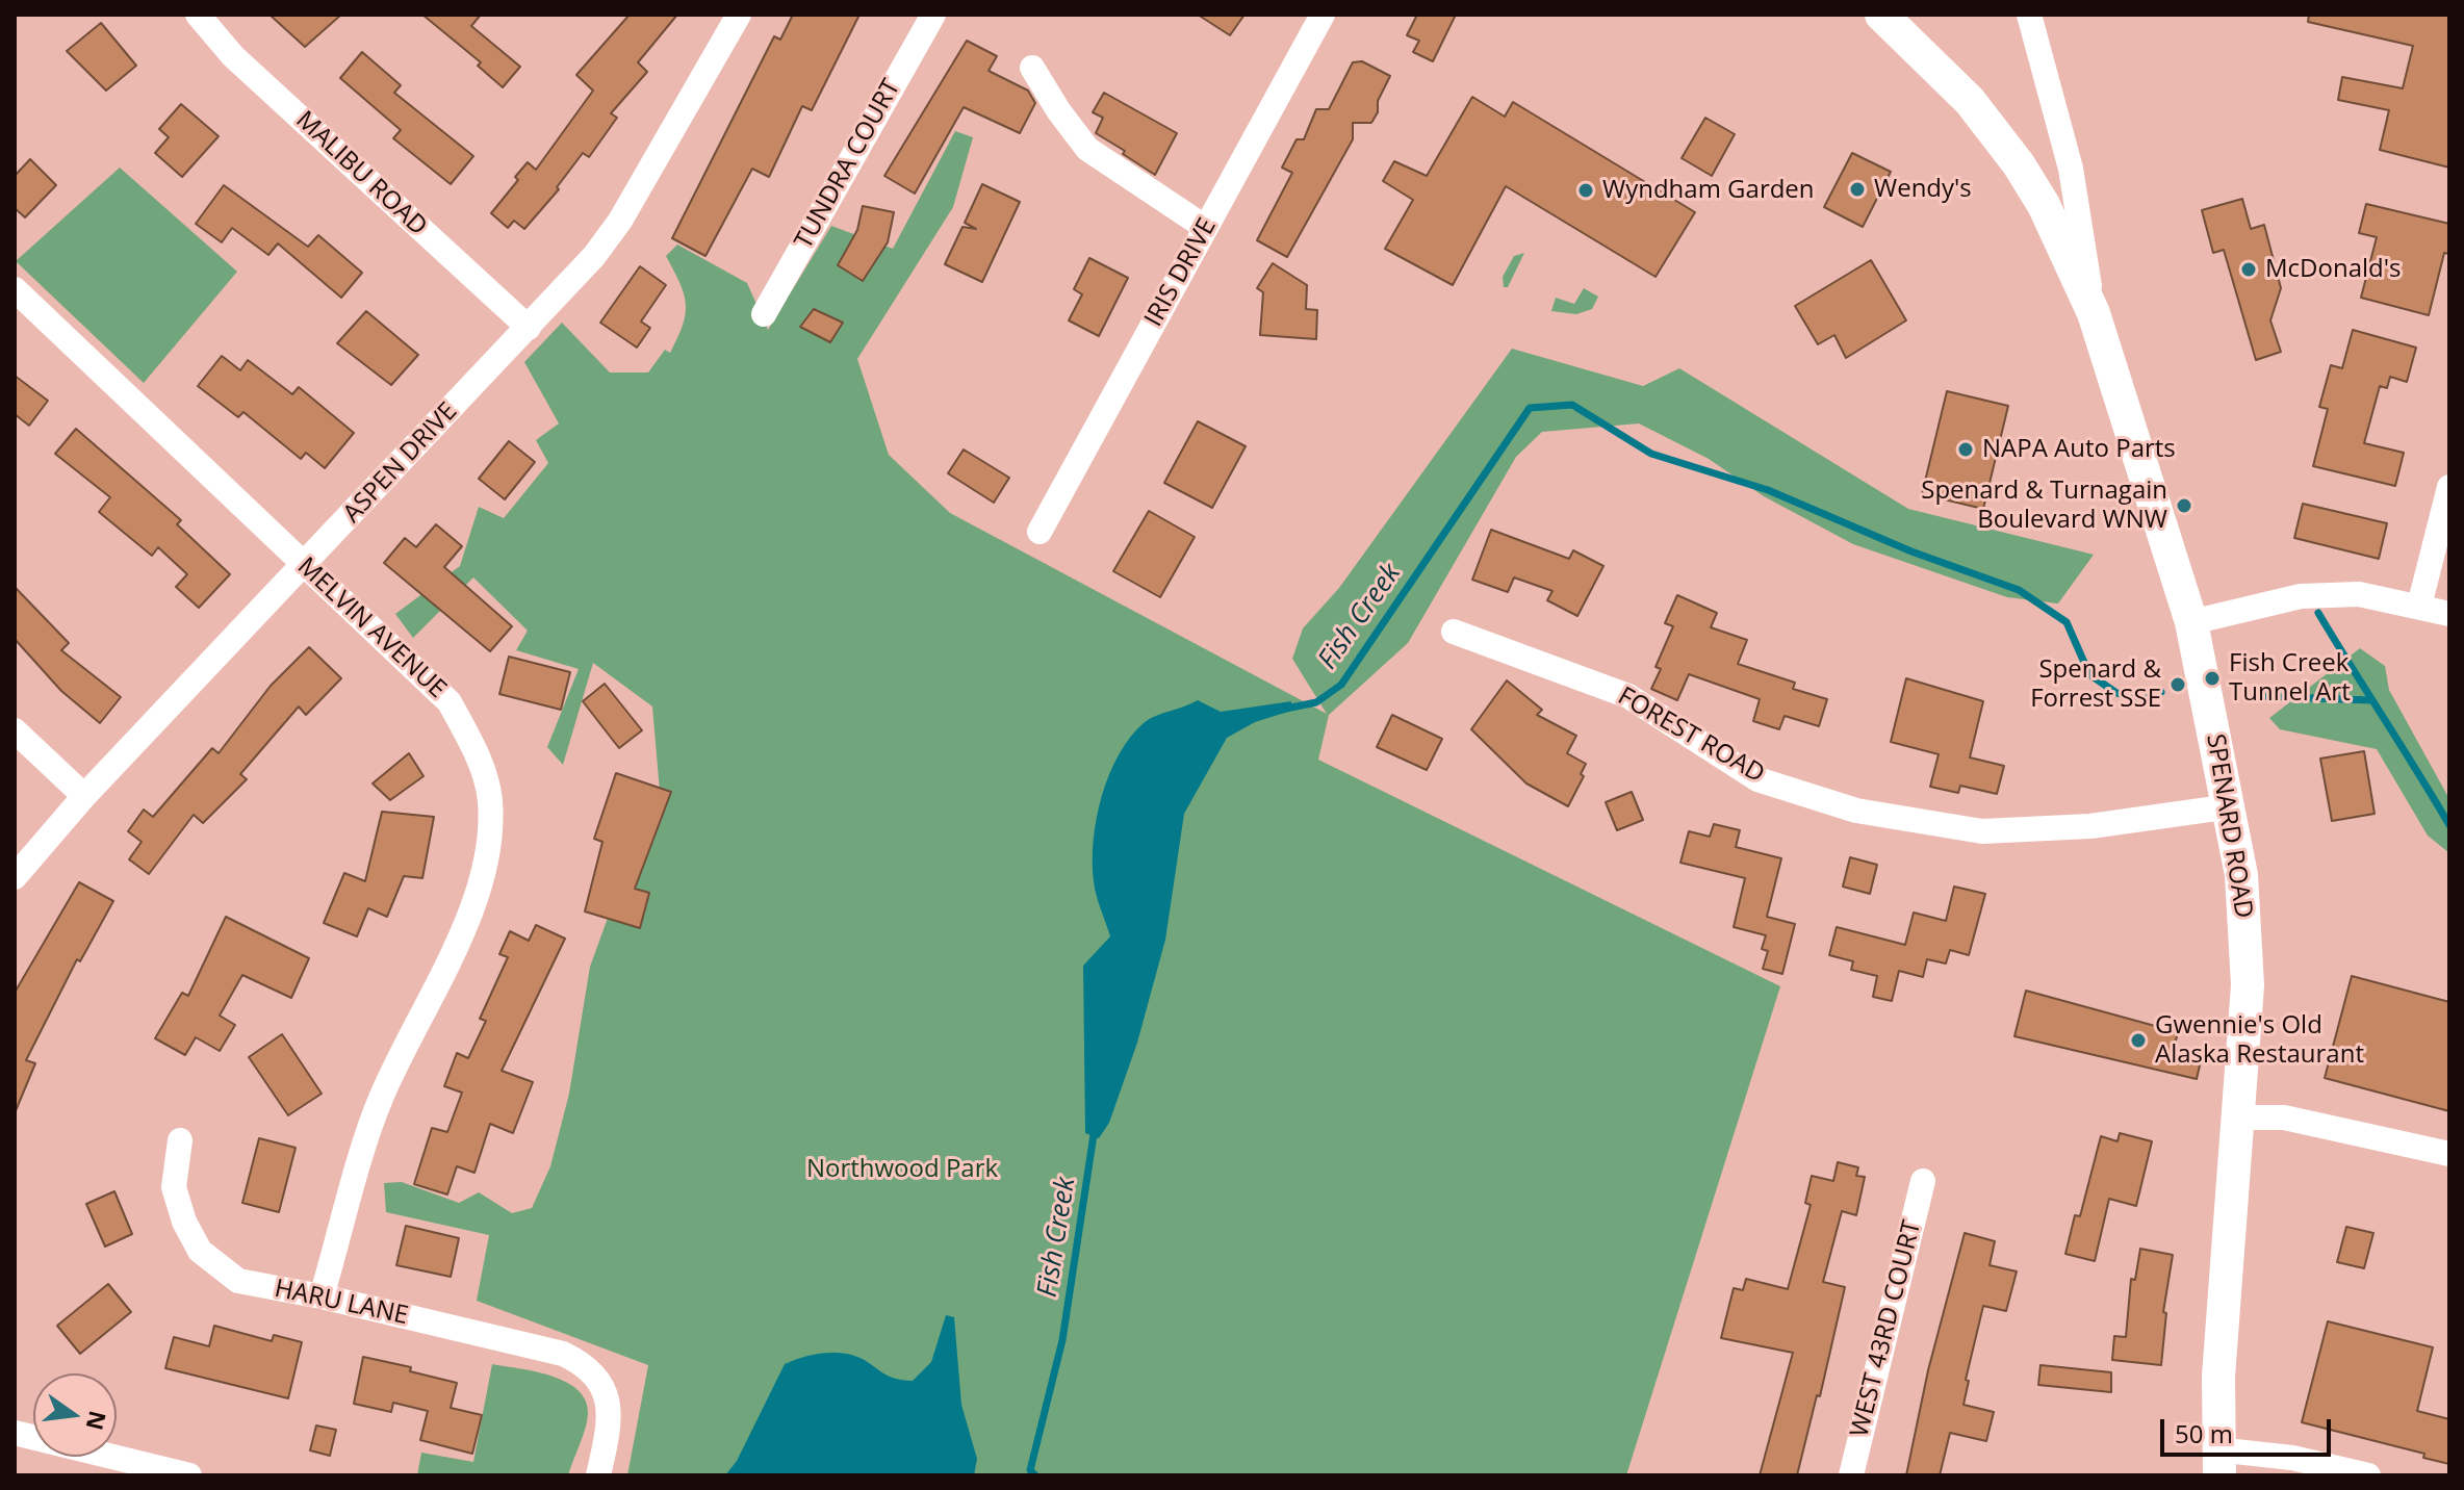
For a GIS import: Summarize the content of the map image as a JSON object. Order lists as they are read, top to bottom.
{
  "streets": {
    "main road": ["SPENARD ROAD"],
    "street": [
      "TUNDRA COURT",
      "MALIBU ROAD",
      "IRIS DRIVE",
      "ASPEN DRIVE",
      "MELVIN AVENUE",
      "FOREST ROAD",
      "HARU LANE",
      "WEST 43RD COURT"
    ]
  },
  "crossings": [
    ["MALIBU ROAD", "ASPEN DRIVE"],
    ["ASPEN DRIVE", "MELVIN AVENUE"],
    ["MELVIN AVENUE", "HARU LANE"],
    ["FOREST ROAD", "SPENARD ROAD"]
  ],
  "water": ["Fish Creek"],
  "parks": ["Northwood Park"],
  "places": [
    "Wendy's",
    "Wyndham Garden",
    "McDonald's",
    "NAPA Auto Parts",
    "Spenard & Turnagain Boulevard WNW",
    "Fish Creek Tunnel Art",
    "Spenard & Forrest SSE",
    "Gwennie's Old Alaska Restaurant"
  ],
  "scale_bar": "50 m",
  "north": "right"
}
